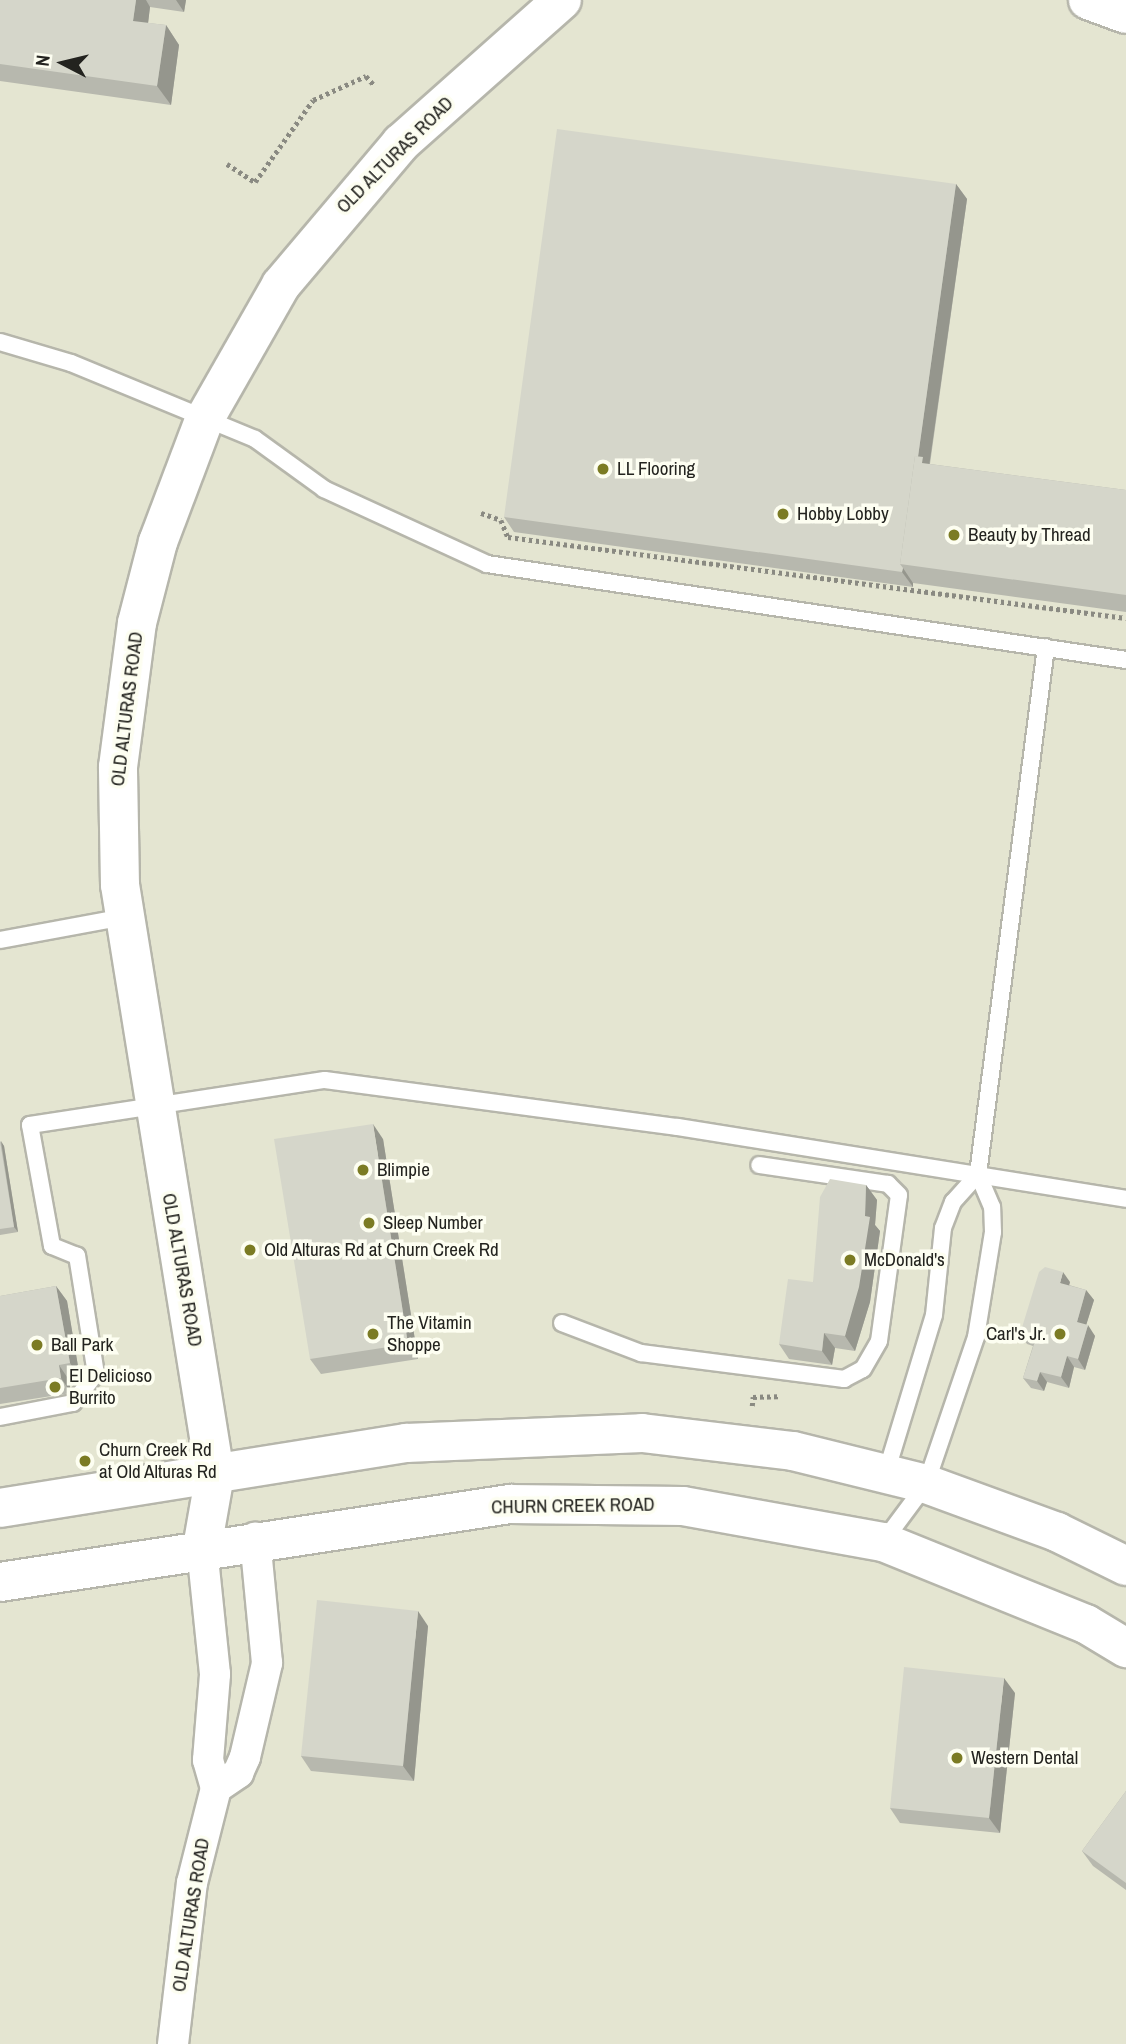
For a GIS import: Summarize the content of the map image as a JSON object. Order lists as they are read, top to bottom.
{
  "streets": {
    "main road": ["OLD ALTURAS ROAD", "CHURN CREEK ROAD"]
  },
  "crossings": [
    ["OLD ALTURAS ROAD", "CHURN CREEK ROAD"]
  ],
  "places": [
    "LL Flooring",
    "Hobby Lobby",
    "Beauty by Thread",
    "Blimpie",
    "Sleep Number",
    "Old Alturas Rd at Churn Creek Rd",
    "McDonald's",
    "The Vitamin Shoppe",
    "Carl's Jr.",
    "Ball Park",
    "El Delicioso Burrito",
    "Churn Creek Rd at Old Alturas Rd",
    "Western Dental"
  ],
  "north": "left"
}
